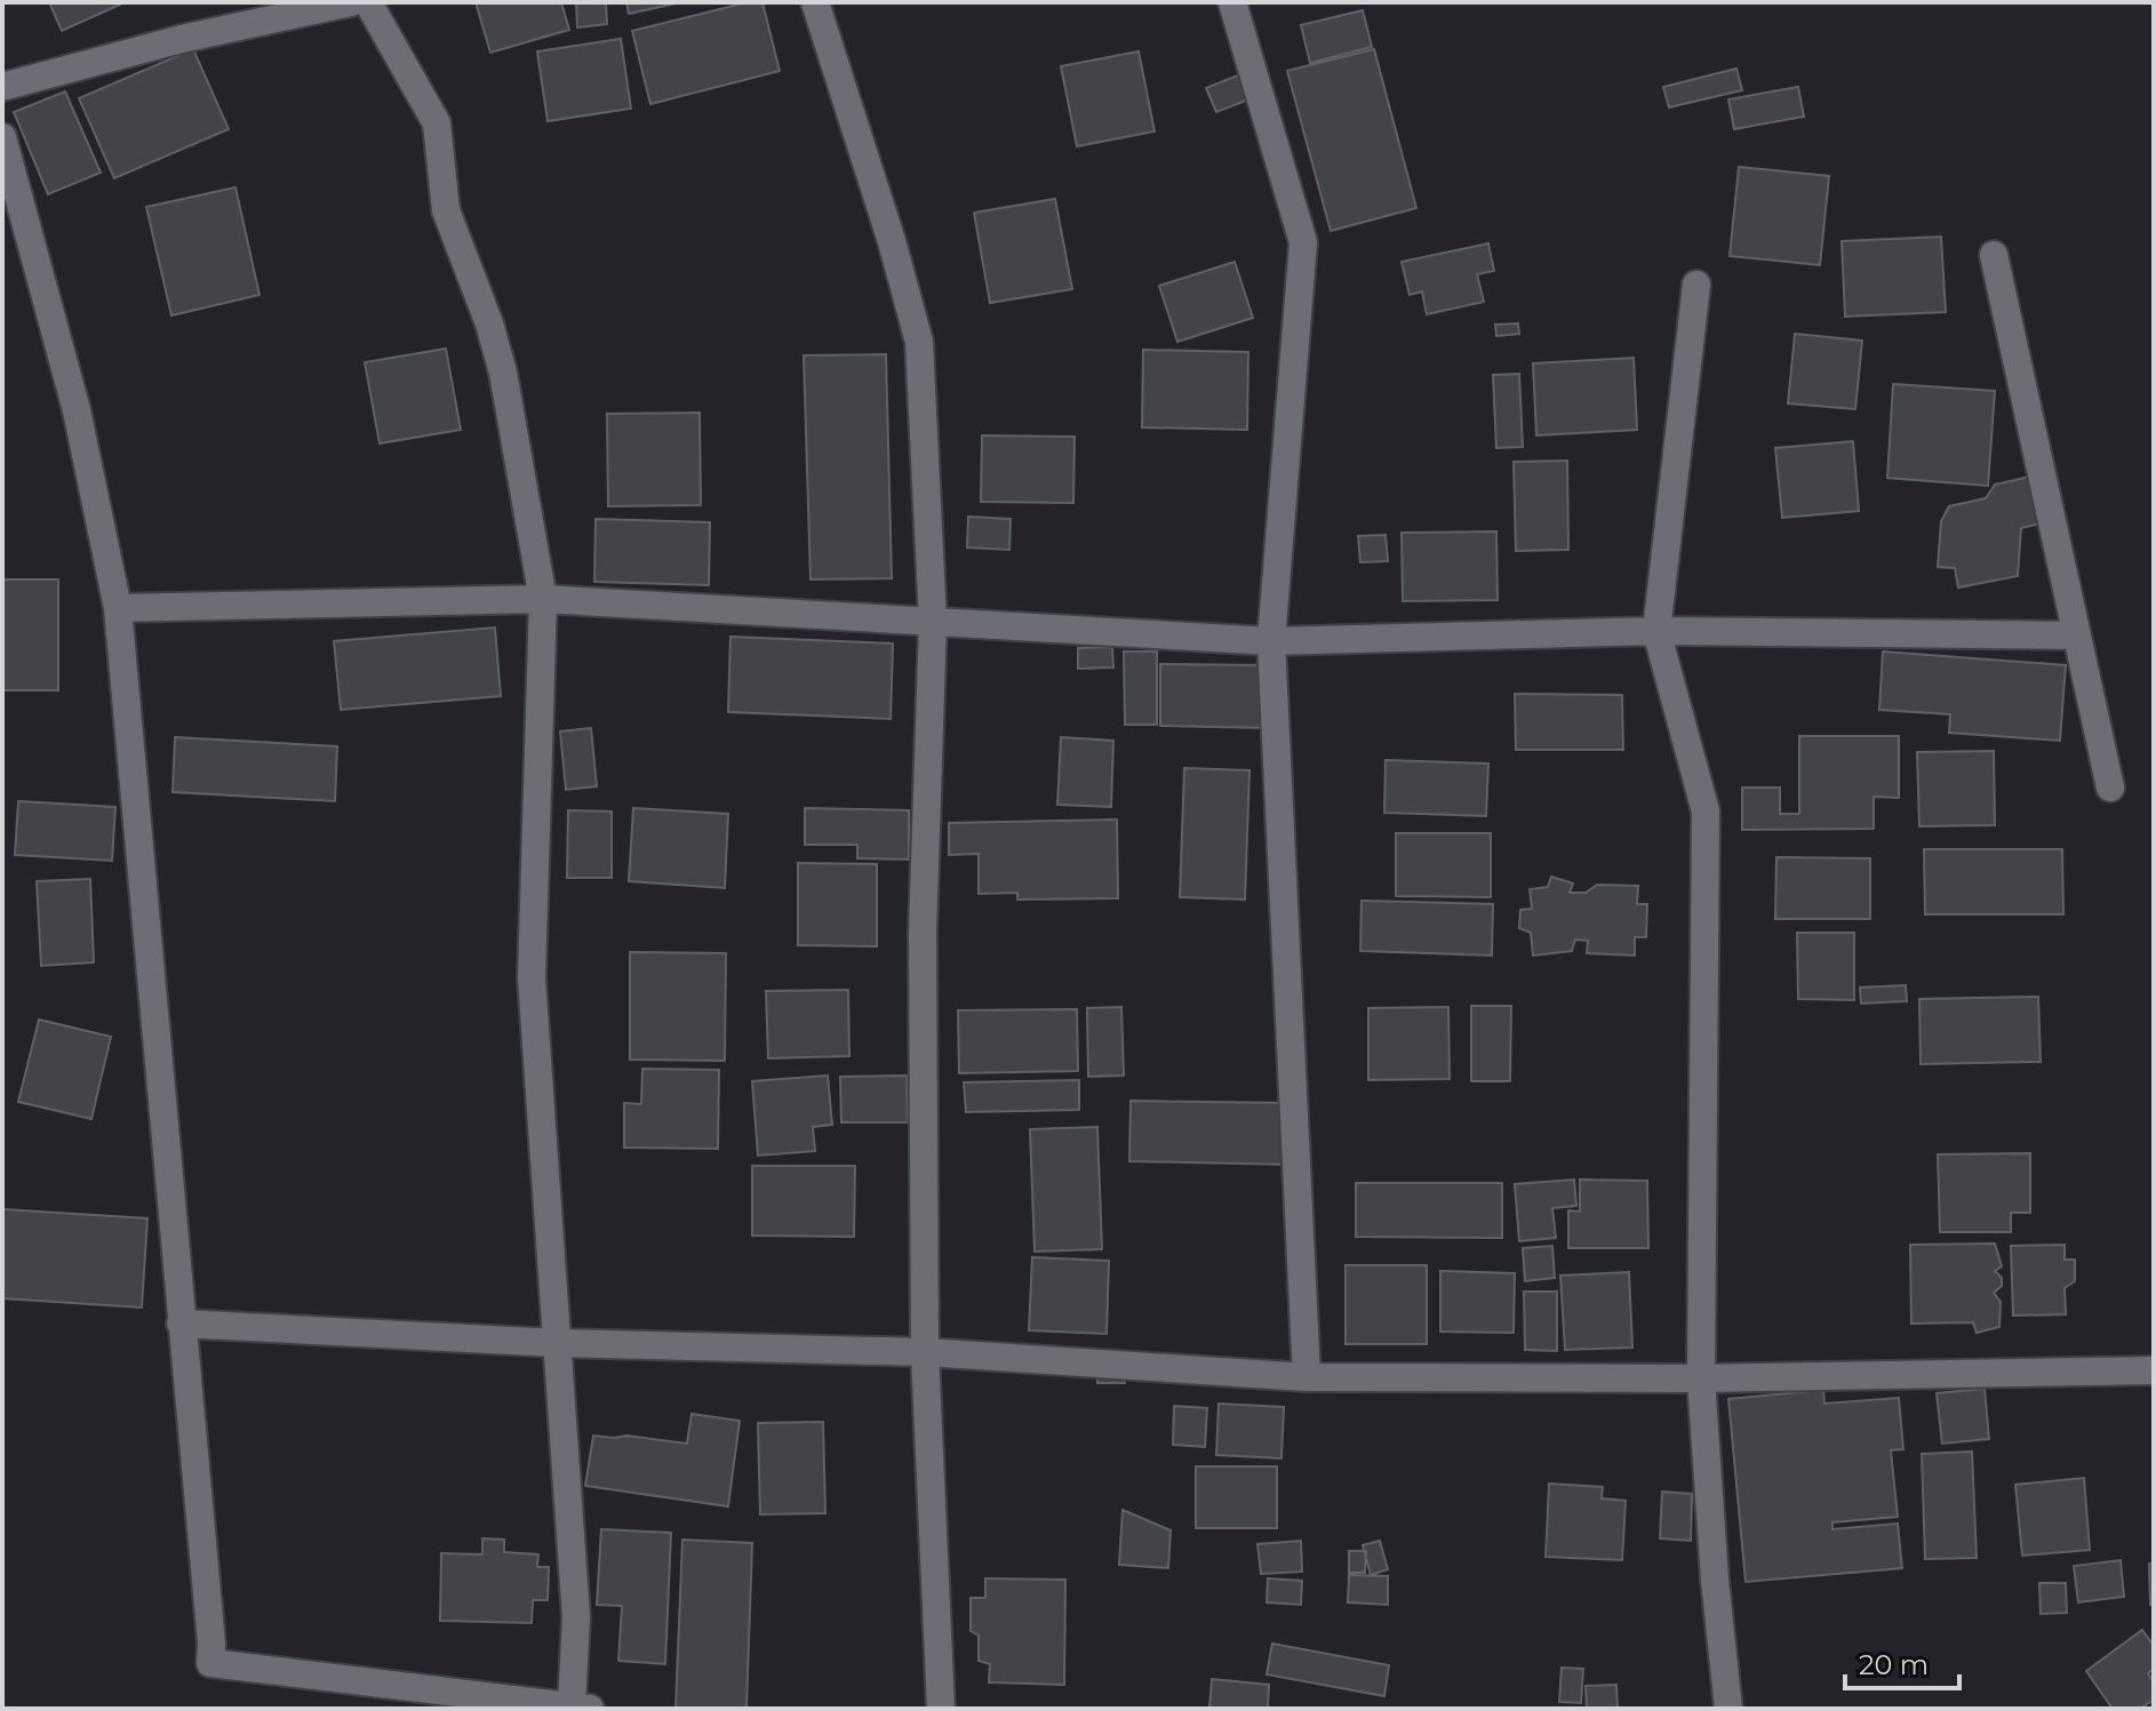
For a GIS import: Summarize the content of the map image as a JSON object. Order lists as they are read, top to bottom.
{
  "scale_bar": "20 m"
}
